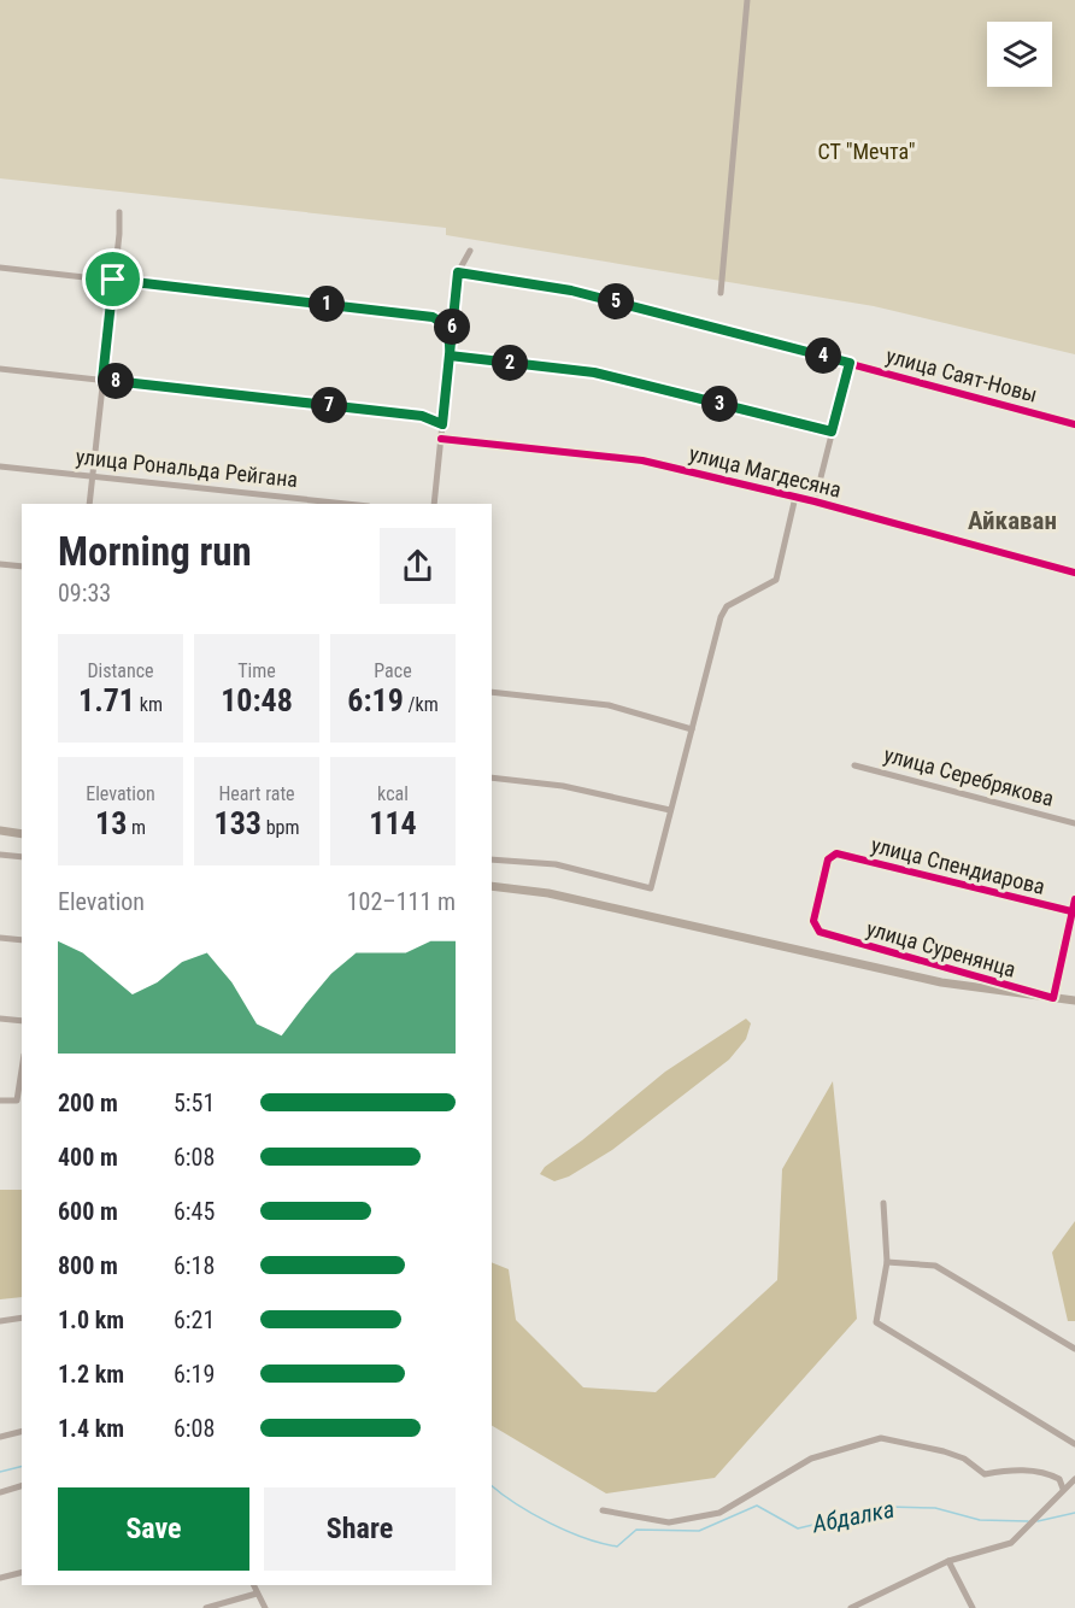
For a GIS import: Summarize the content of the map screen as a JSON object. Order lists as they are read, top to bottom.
{
  "streets": {
    "street": [
      "улица Саят-Новы",
      "улица Рональда Рейгана",
      "улица Магдесяна",
      "улица Серебрякова",
      "улица Спендиарова",
      "улица Суренянца"
    ]
  },
  "crossings": [
    ["улица Спендиарова", "улица Суренянца"]
  ],
  "districts": ["Айкаван"],
  "water": ["Абдалка"],
  "parks": ["СТ \"Мечта\""],
  "page": {
    "pins": [
      "5",
      "1",
      "6",
      "4",
      "2",
      "8",
      "3",
      "7"
    ],
    "heading": ["Morning run", "09:33"],
    "stats": [
      ["Distance", "1.71 km"],
      ["Time", "10:48"],
      ["Pace", "6:19 /km"],
      ["Elevation", "13 m"],
      ["Heart rate", "133 bpm"],
      ["kcal", "114"]
    ],
    "chart": ["Elevation", "102–111 m"],
    "list": [
      {
        "name": "200 m",
        "note": "5:51"
      },
      {
        "name": "400 m",
        "note": "6:08"
      },
      {
        "name": "600 m",
        "note": "6:45"
      },
      {
        "name": "800 m",
        "note": "6:18"
      },
      {
        "name": "1.0 km",
        "note": "6:21"
      },
      {
        "name": "1.2 km",
        "note": "6:19"
      },
      {
        "name": "1.4 km",
        "note": "6:08"
      }
    ],
    "buttons": ["Save", "Share"]
  }
}
